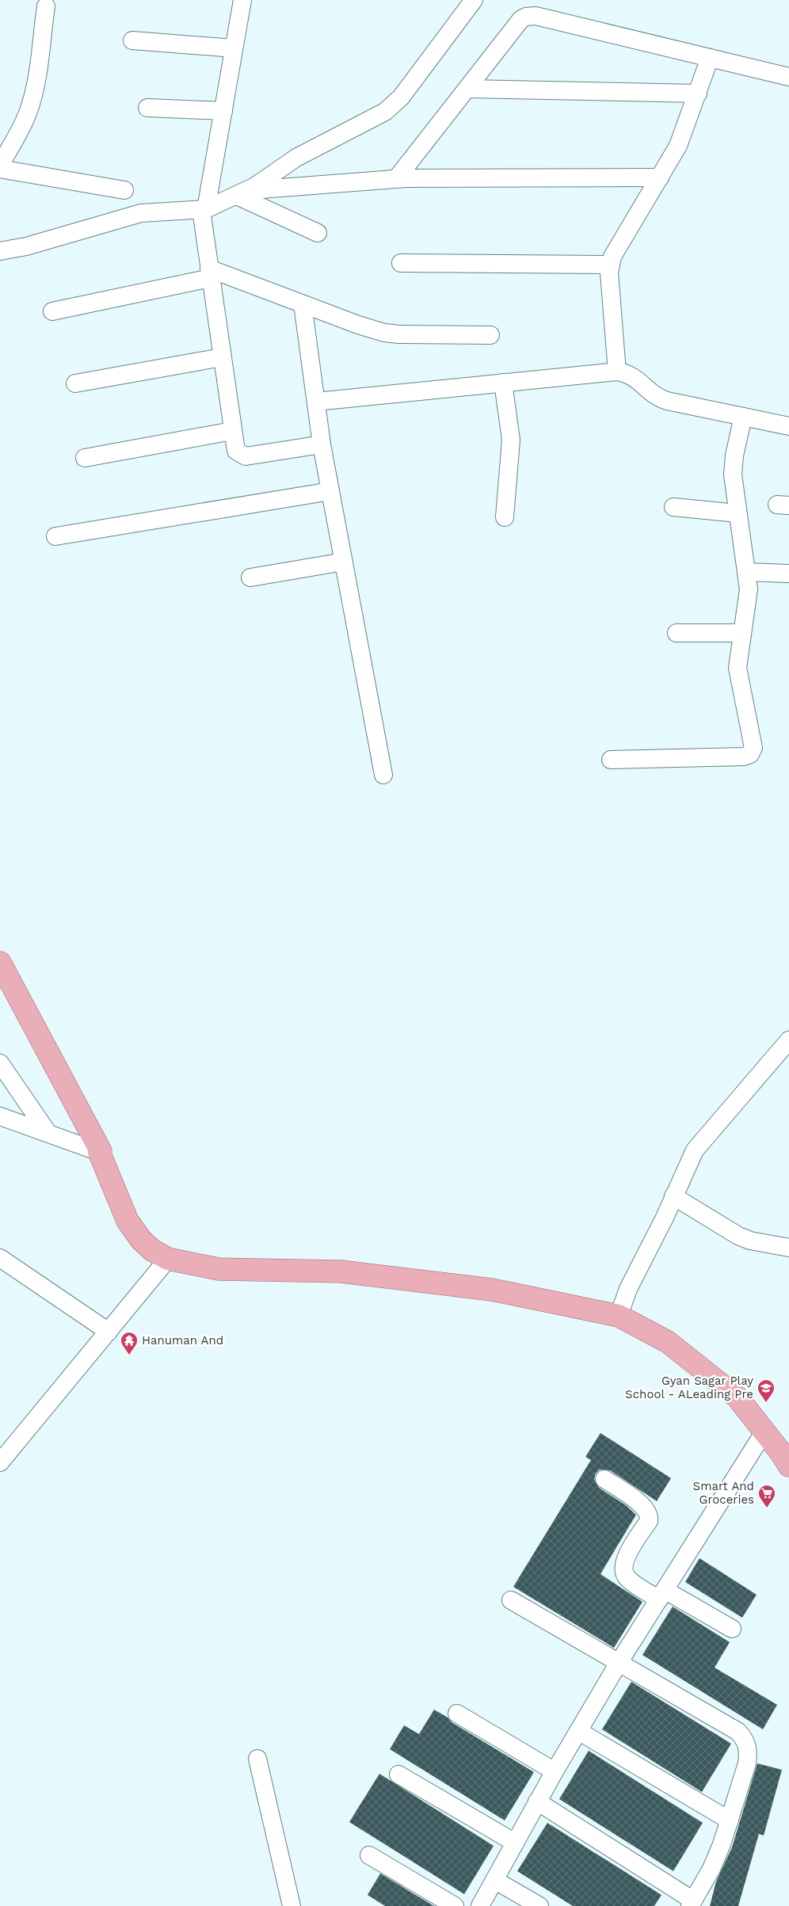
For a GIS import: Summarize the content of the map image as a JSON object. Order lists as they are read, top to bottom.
{
  "places": {
    "temple": ["Hanuman And"],
    "school or university": ["Gyan Sagar Play School - ALeading Pre"],
    "supermarket": ["Smart And Groceries"]
  }
}
